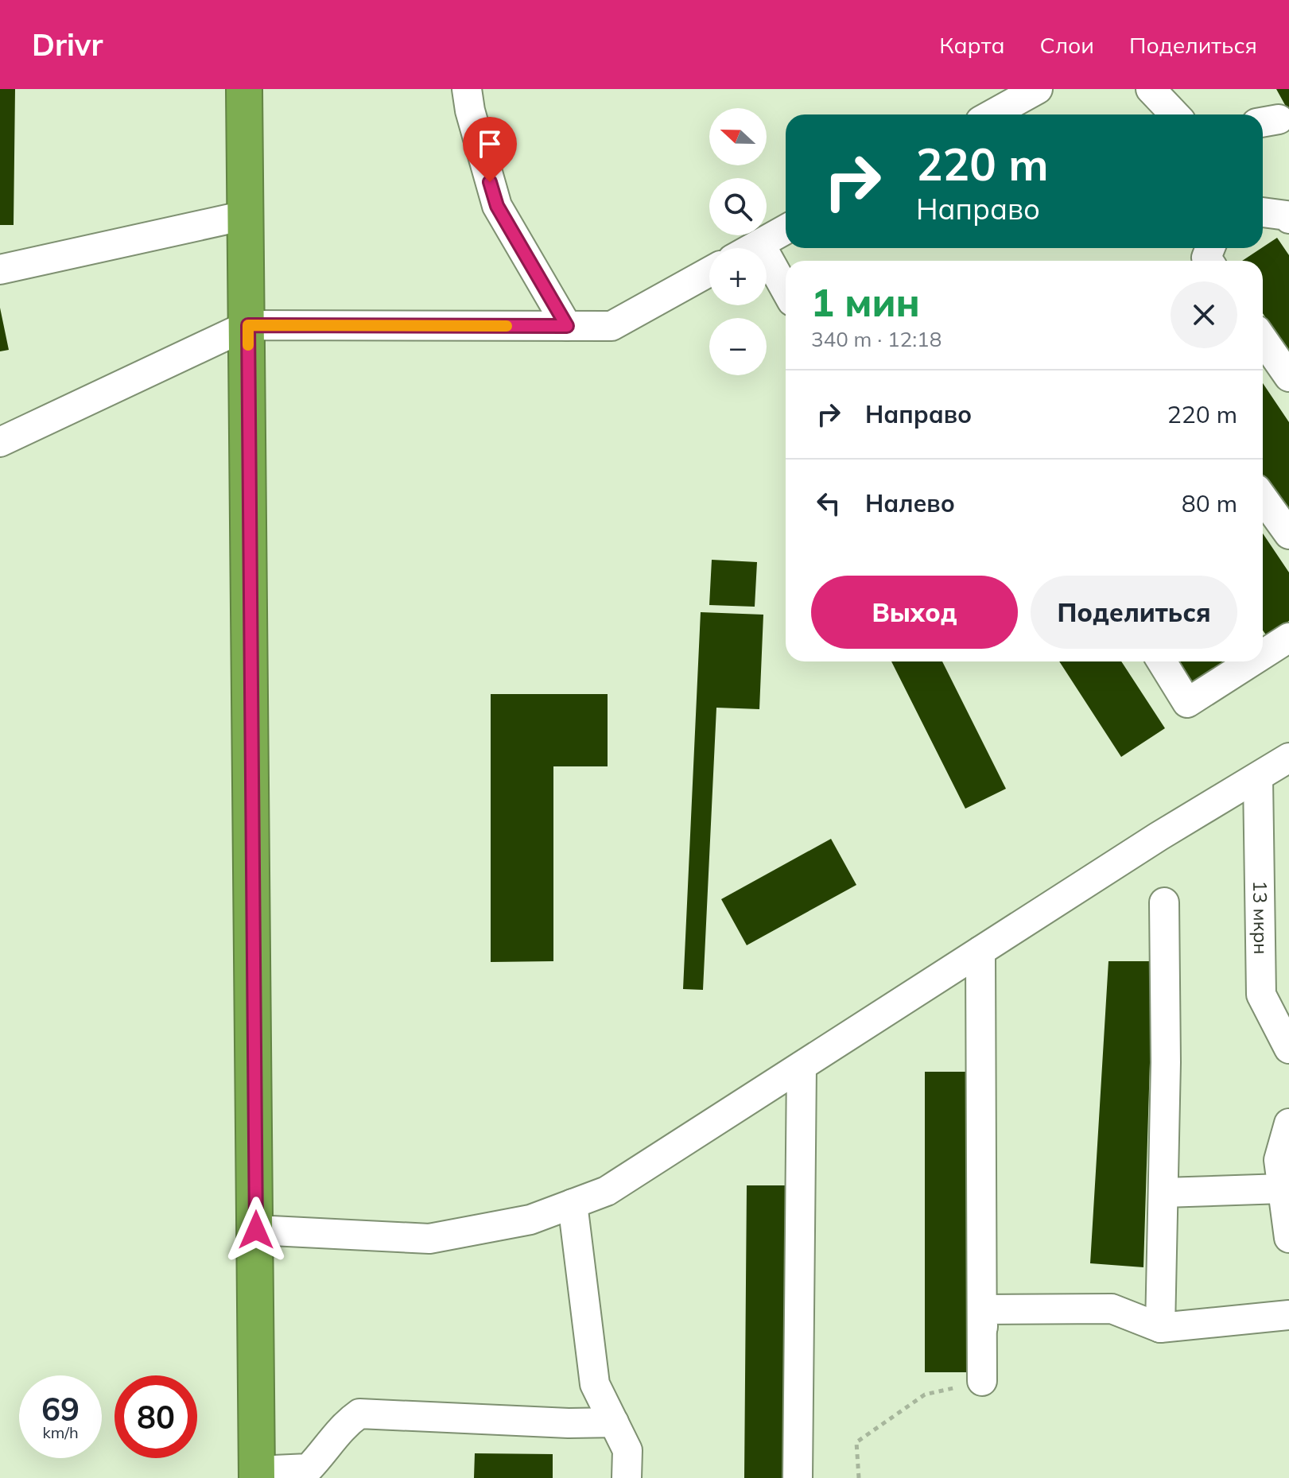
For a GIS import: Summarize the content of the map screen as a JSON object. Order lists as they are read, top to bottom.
{
  "streets": {
    "street": ["13 мкрн"]
  },
  "north": "left",
  "page": {
    "header": "Drivr",
    "nav": ["Карта", "Слои", "Поделиться"],
    "map_buttons": ["+", "−"],
    "turn": ["220 m", "Направо"],
    "heading": ["1 мин", "340 m · 12:18"],
    "list": [
      {
        "name": "Направо",
        "value": "220 m"
      },
      {
        "name": "Налево",
        "value": "80 m"
      }
    ],
    "buttons": ["Выход", "Поделиться"],
    "speed": "69 km/h",
    "limit": "80"
  }
}
